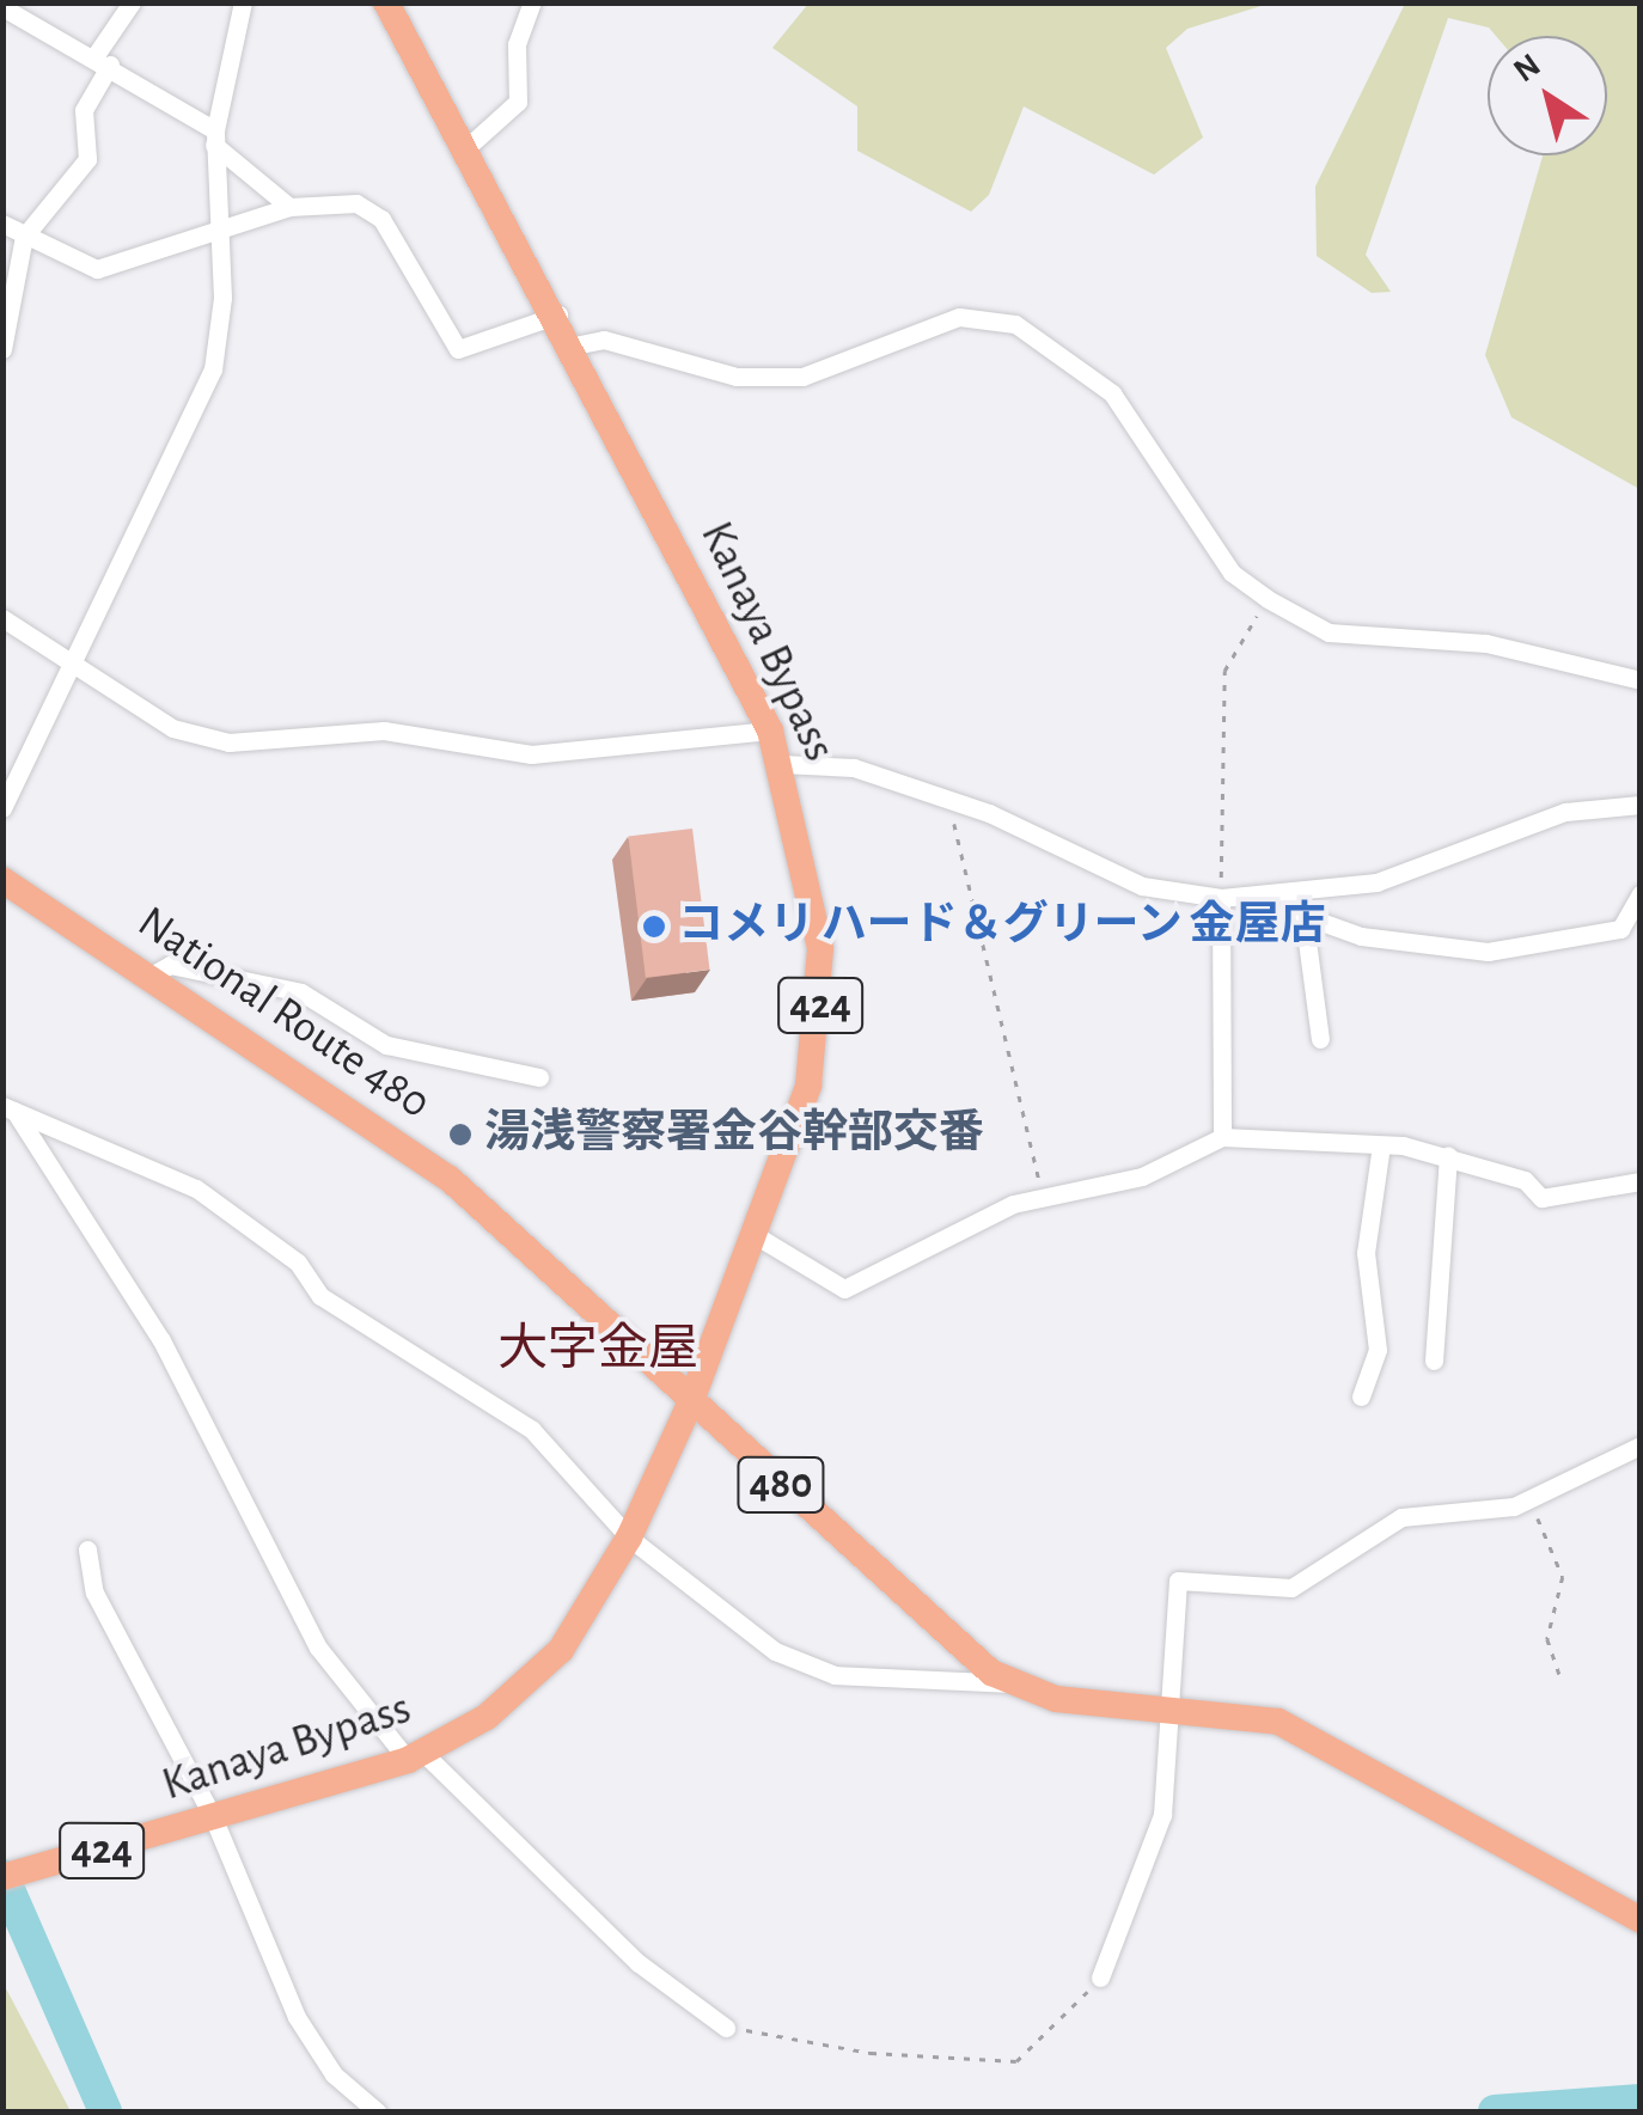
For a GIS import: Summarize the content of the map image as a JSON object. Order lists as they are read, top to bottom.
{
  "streets": {
    "highway": [
      "Kanaya Bypass",
      "424",
      "National Route 480",
      "480"
    ]
  },
  "crossings": [
    ["Kanaya Bypass", "National Route 480"]
  ],
  "districts": ["大字金屋"],
  "places": ["コメリ ハード＆グリーン 金屋店", "湯浅警察署金谷幹部交番"],
  "north": "top left"
}
